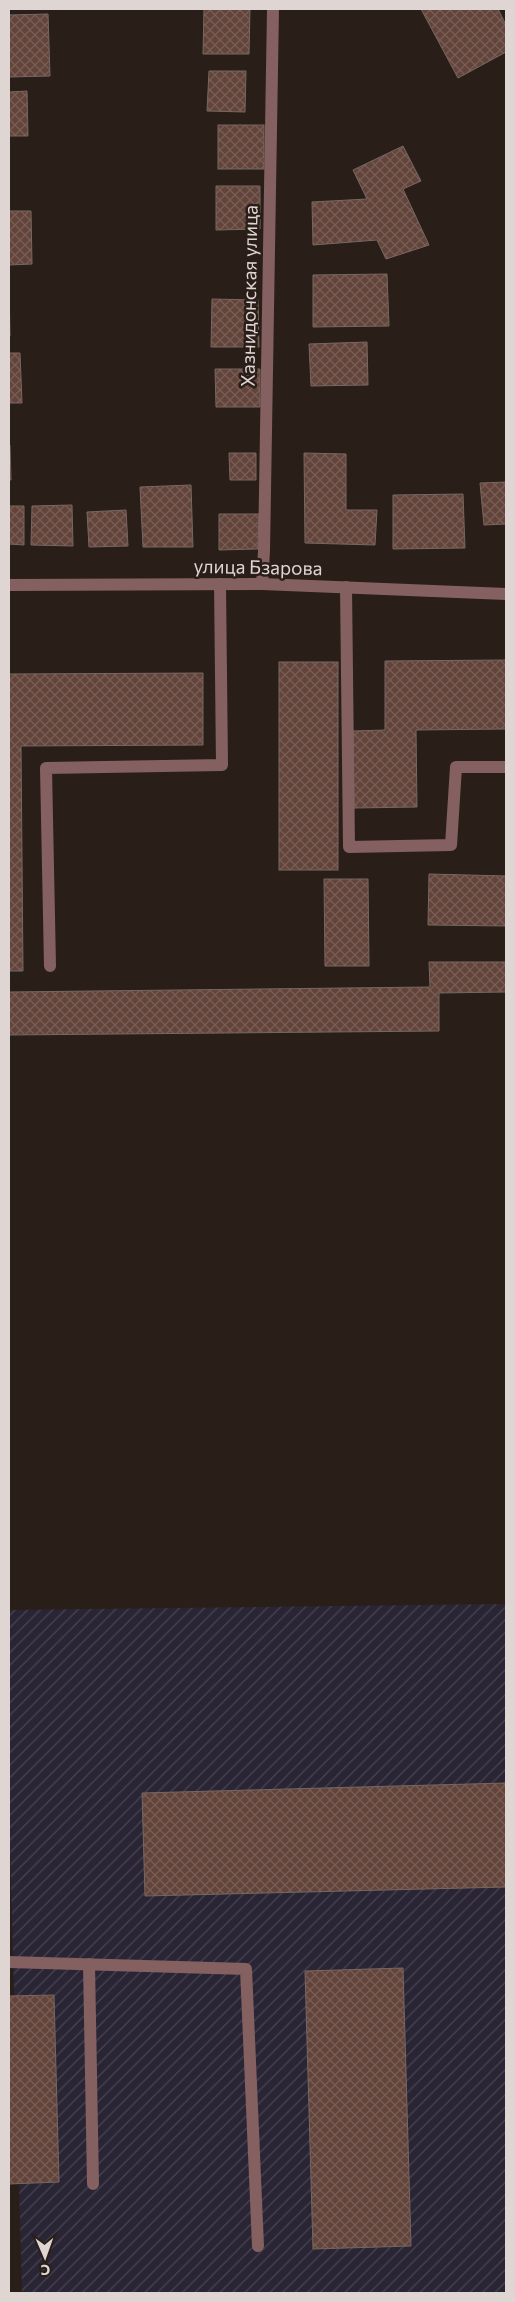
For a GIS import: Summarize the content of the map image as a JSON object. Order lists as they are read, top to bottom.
{
  "streets": {
    "street": ["Хазнидонская улица", "улица Бзарова"]
  },
  "crossings": [
    ["Хазнидонская улица", "улица Бзарова"]
  ],
  "north": "bottom"
}
